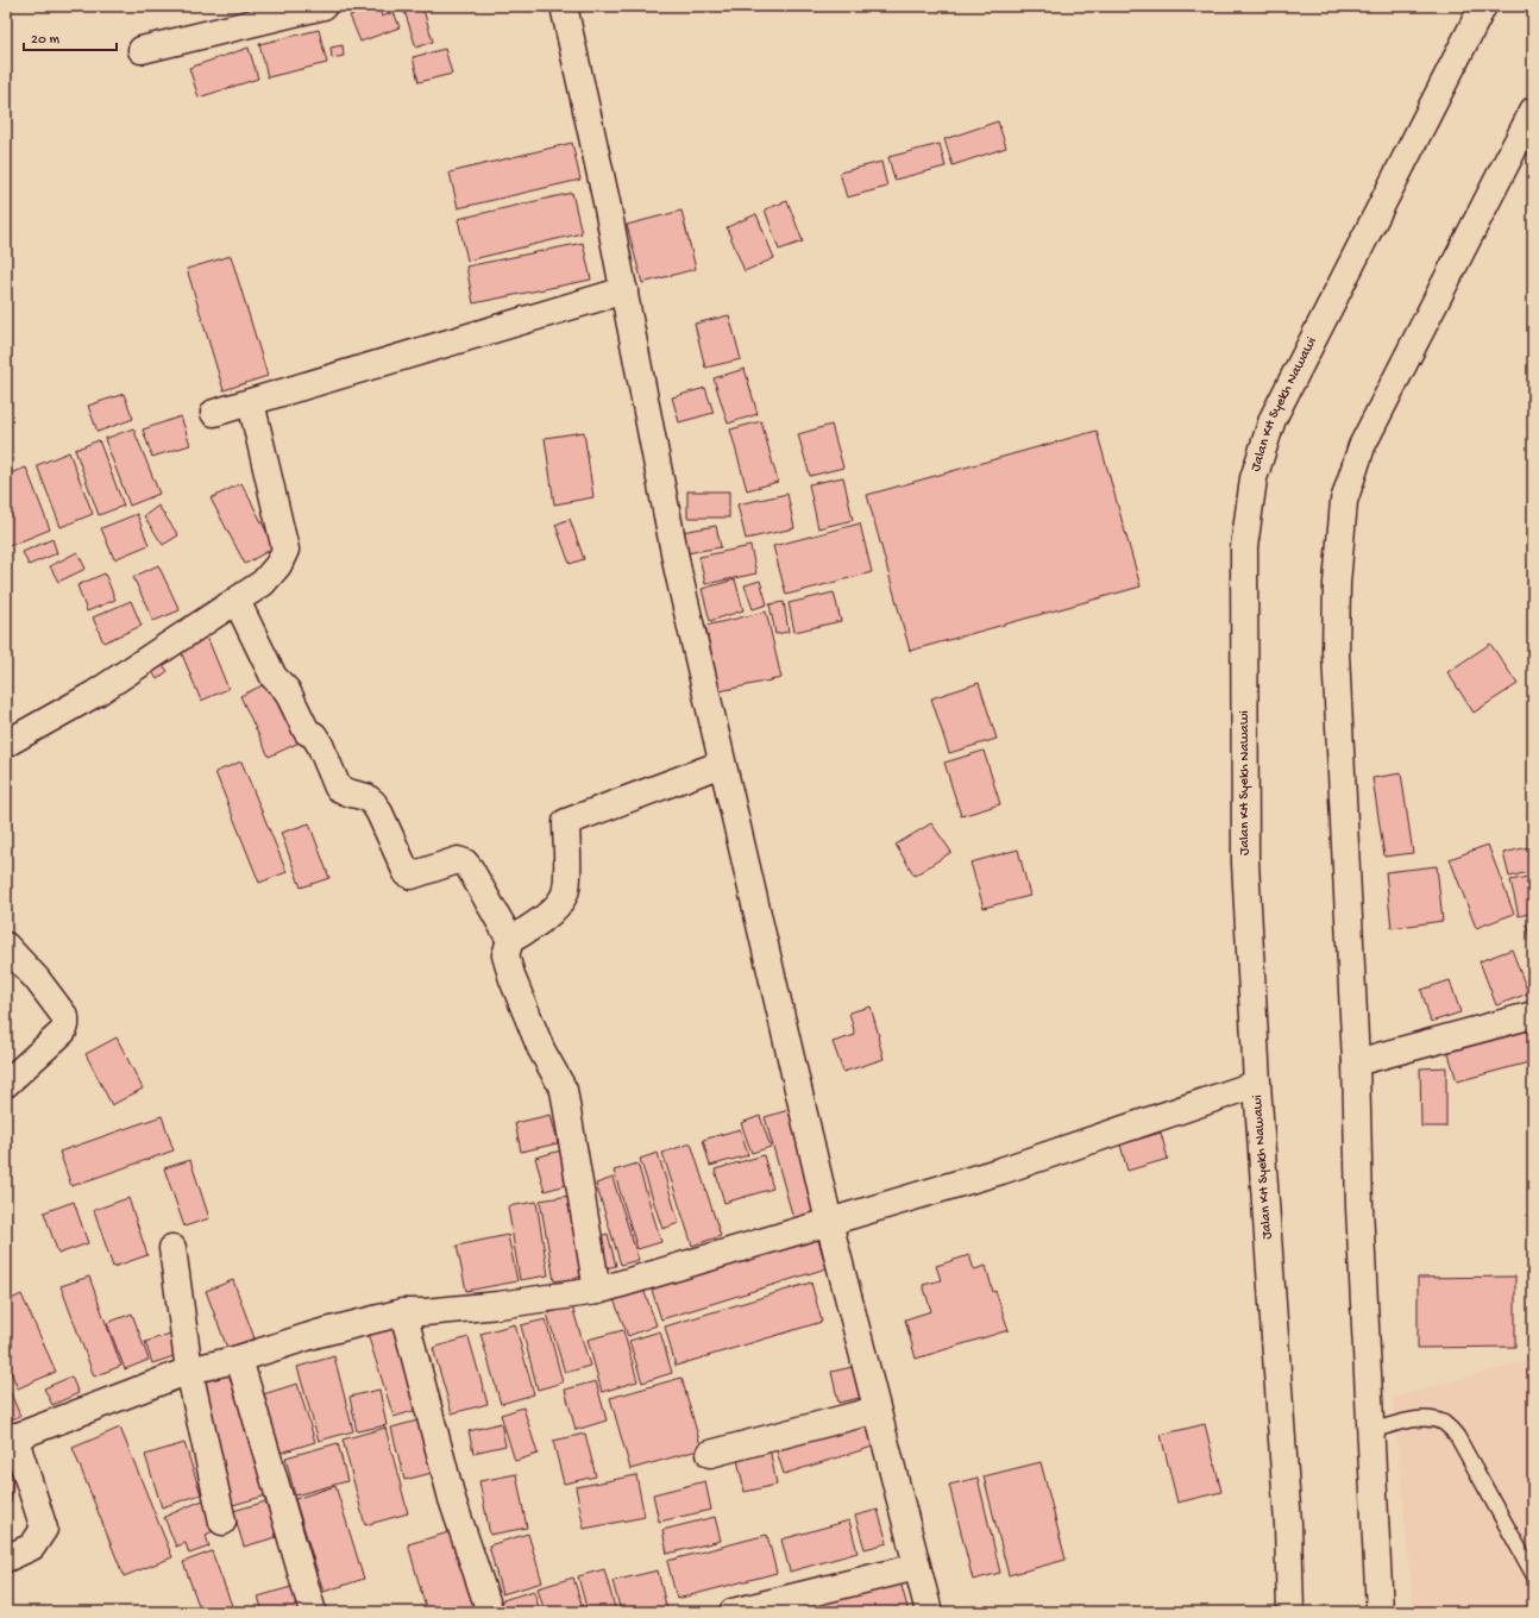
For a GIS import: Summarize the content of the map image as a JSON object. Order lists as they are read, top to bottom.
{
  "streets": {
    "street": ["Jalan KH Syekh Nawawi"]
  },
  "scale_bar": "20 m"
}
